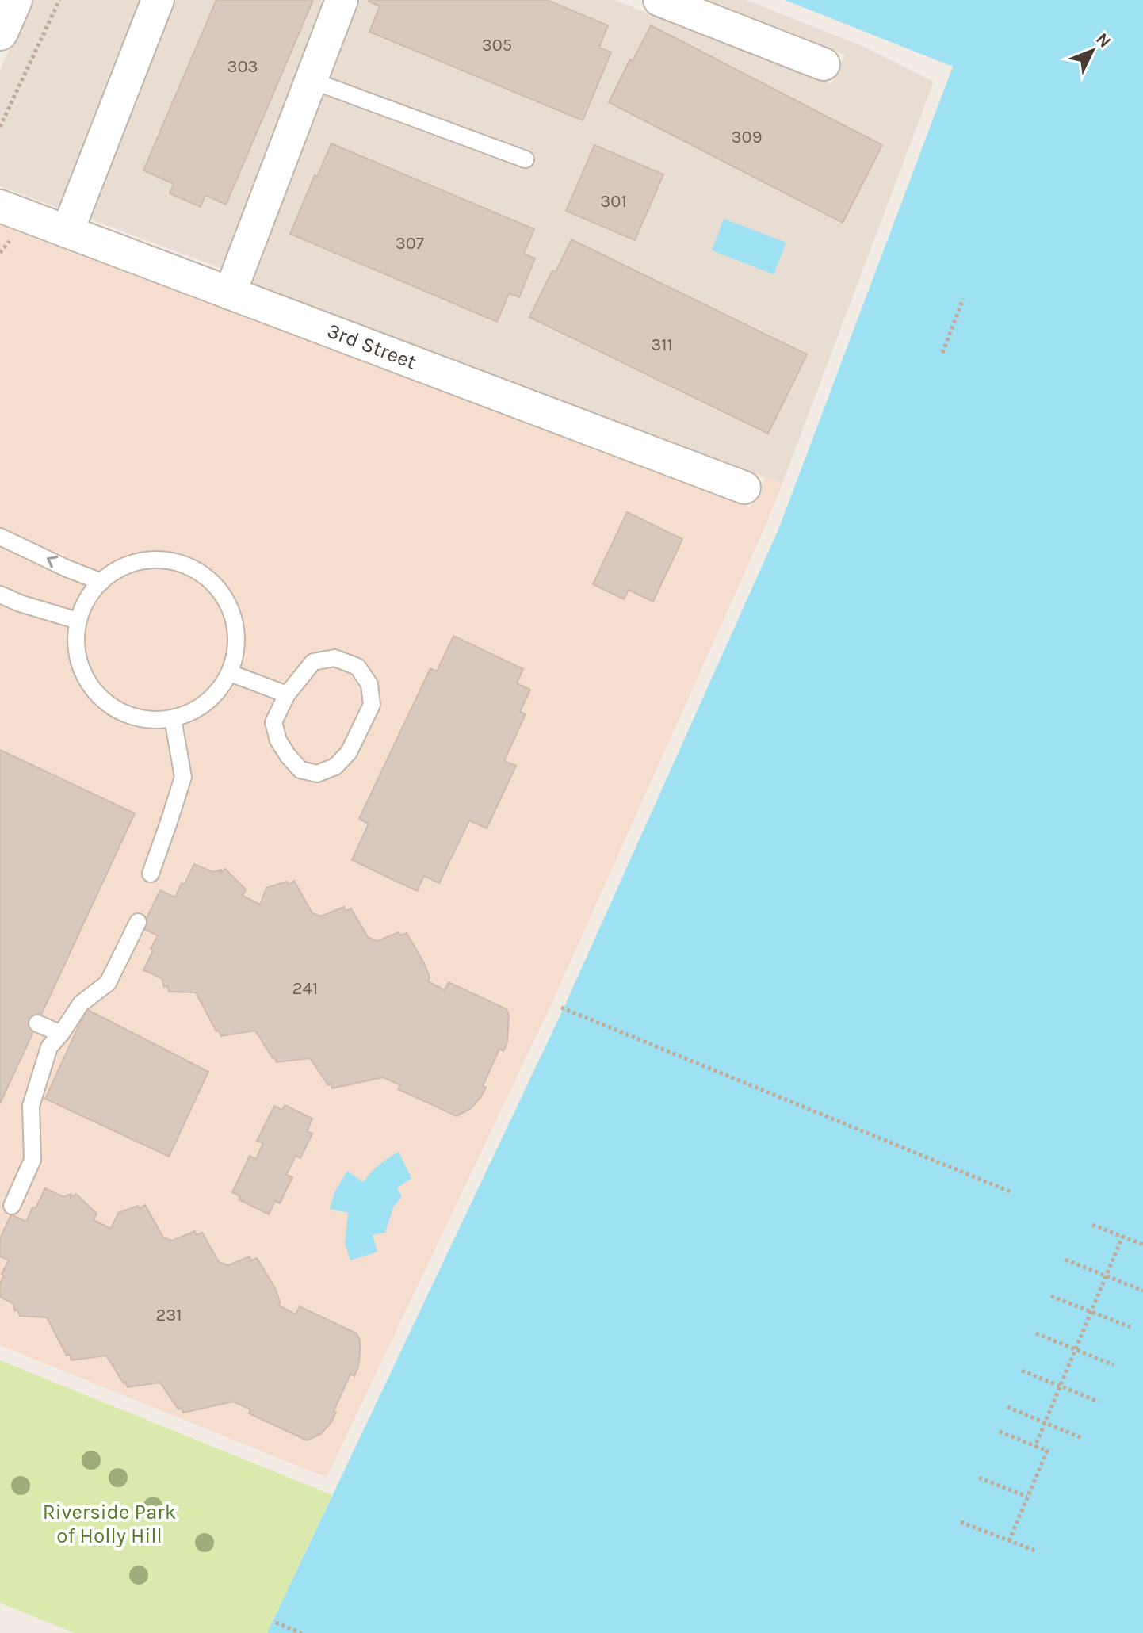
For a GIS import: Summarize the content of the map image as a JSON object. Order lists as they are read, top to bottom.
{
  "streets": {
    "street": ["3rd Street"]
  },
  "parks": ["Riverside Park of Holly Hill"],
  "house_numbers": [
    "305",
    "303",
    "309",
    "301",
    "307",
    "311",
    "241",
    "231"
  ],
  "north": "top right"
}
